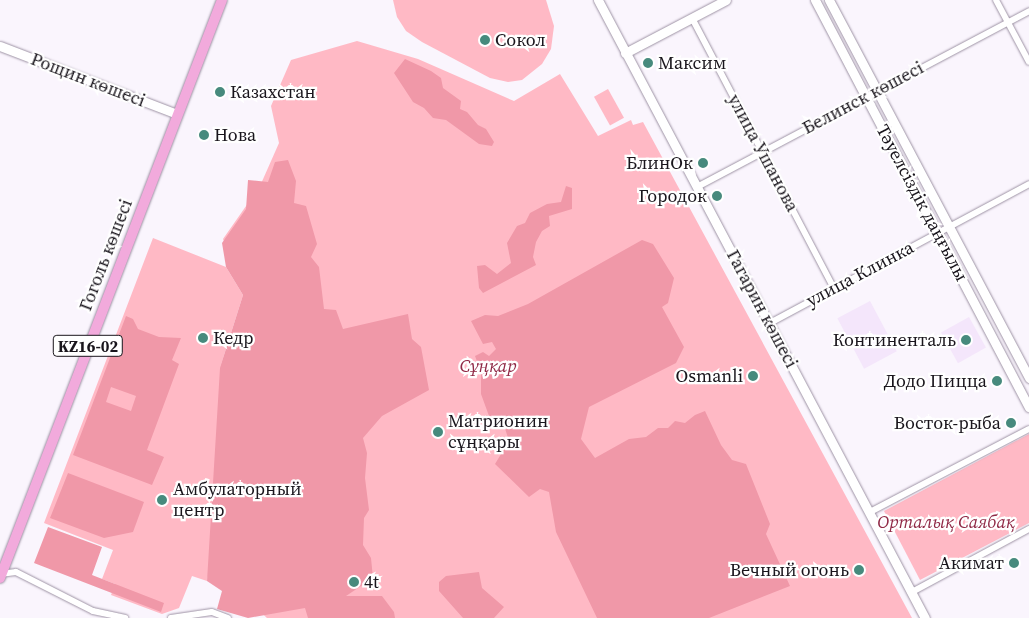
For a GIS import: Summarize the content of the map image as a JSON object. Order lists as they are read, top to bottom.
{
  "streets": {
    "main road": ["Гоголь көшесі", "KZ16-02"],
    "street": [
      "Рощин көшесі",
      "Белинск көшесі",
      "улица Ушанова",
      "Тәуелсіздік даңғылы",
      "улица Клинка",
      "Гагарин көшесі"
    ]
  },
  "crossings": [
    ["Рощин көшесі", "Гоголь көшесі"],
    ["Белинск көшесі", "улица Ушанова"],
    ["Белинск көшесі", "Тәуелсіздік даңғылы"],
    ["Белинск көшесі", "Гагарин көшесі"],
    ["улица Ушанова", "улица Клинка"],
    ["Тәуелсіздік даңғылы", "улица Клинка"],
    ["улица Клинка", "Гагарин көшесі"]
  ],
  "parks": ["Сұңқар", "Орталық Саябақ"],
  "places": [
    "Сокол",
    "Максим",
    "Казахстан",
    "Нова",
    "БлинОк",
    "Городок",
    "Кедр",
    "Континенталь",
    "Osmanli",
    "Додо Пицца",
    "Восток-рыба",
    "Матрионин сұңқары",
    "Амбулаторный центр",
    "Акимат",
    "Вечный огонь",
    "4t"
  ]
}
